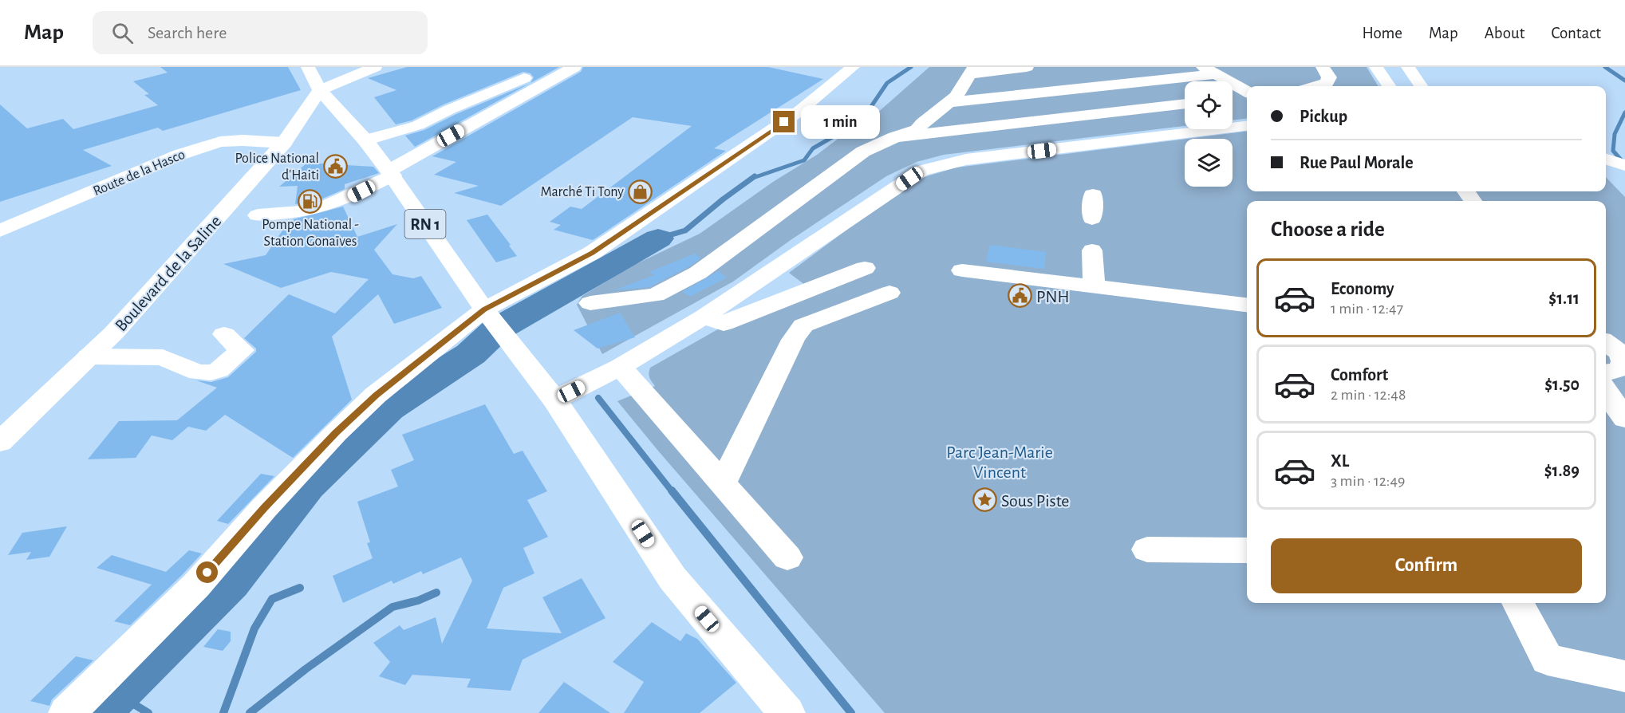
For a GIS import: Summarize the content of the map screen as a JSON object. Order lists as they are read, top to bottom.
{
  "streets": {
    "street": ["Route de la Hasco", "RN 1", "Boulevard de la Saline"]
  },
  "crossings": [
    ["Route de la Hasco", "Boulevard de la Saline"],
    ["RN 1", "Boulevard de la Saline"]
  ],
  "parks": ["Parc Jean-Marie Vincent"],
  "places": {
    "public building": ["Police National d'Haiti", "PNH"],
    "shop": ["Marché Ti Tony"],
    "fuel station": ["Pompe National - Station Gonaïves"],
    "place": ["Sous Piste"]
  },
  "page": {
    "header": "Map",
    "search": "Search here",
    "nav": [
      "Home",
      "Map",
      "About",
      "Contact"
    ],
    "banner": ["Pickup", "Rue Paul Morale"],
    "bubble": "1 min",
    "heading": "Choose a ride",
    "list": [
      {
        "name": "Economy",
        "note": "1 min · 12:47",
        "value": "$1.11"
      },
      {
        "name": "Comfort",
        "note": "2 min · 12:48",
        "value": "$1.50"
      },
      {
        "name": "XL",
        "note": "3 min · 12:49",
        "value": "$1.89"
      }
    ],
    "buttons": "Confirm"
  }
}
